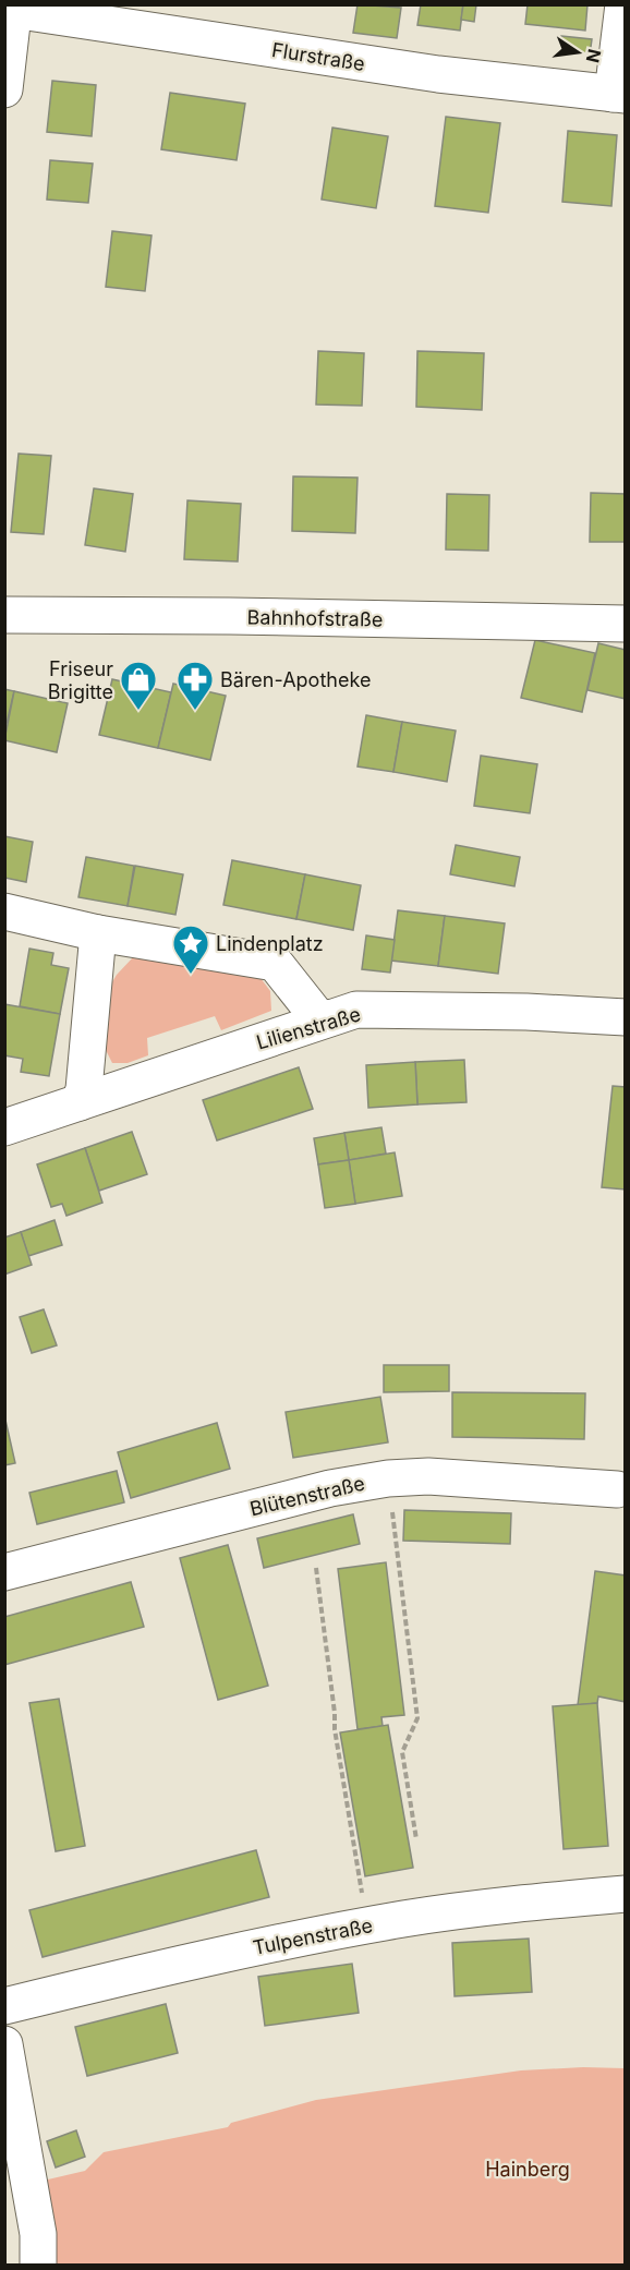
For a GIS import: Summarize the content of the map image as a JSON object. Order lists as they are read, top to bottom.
{
  "streets": {
    "street": [
      "Flurstraße",
      "Bahnhofstraße",
      "Lilienstraße",
      "Blütenstraße",
      "Tulpenstraße"
    ]
  },
  "parks": ["Hainberg"],
  "places": {
    "shop": ["Friseur Brigitte"],
    "pharmacy": ["Bären-Apotheke"],
    "place": ["Lindenplatz"]
  },
  "north": "right"
}
